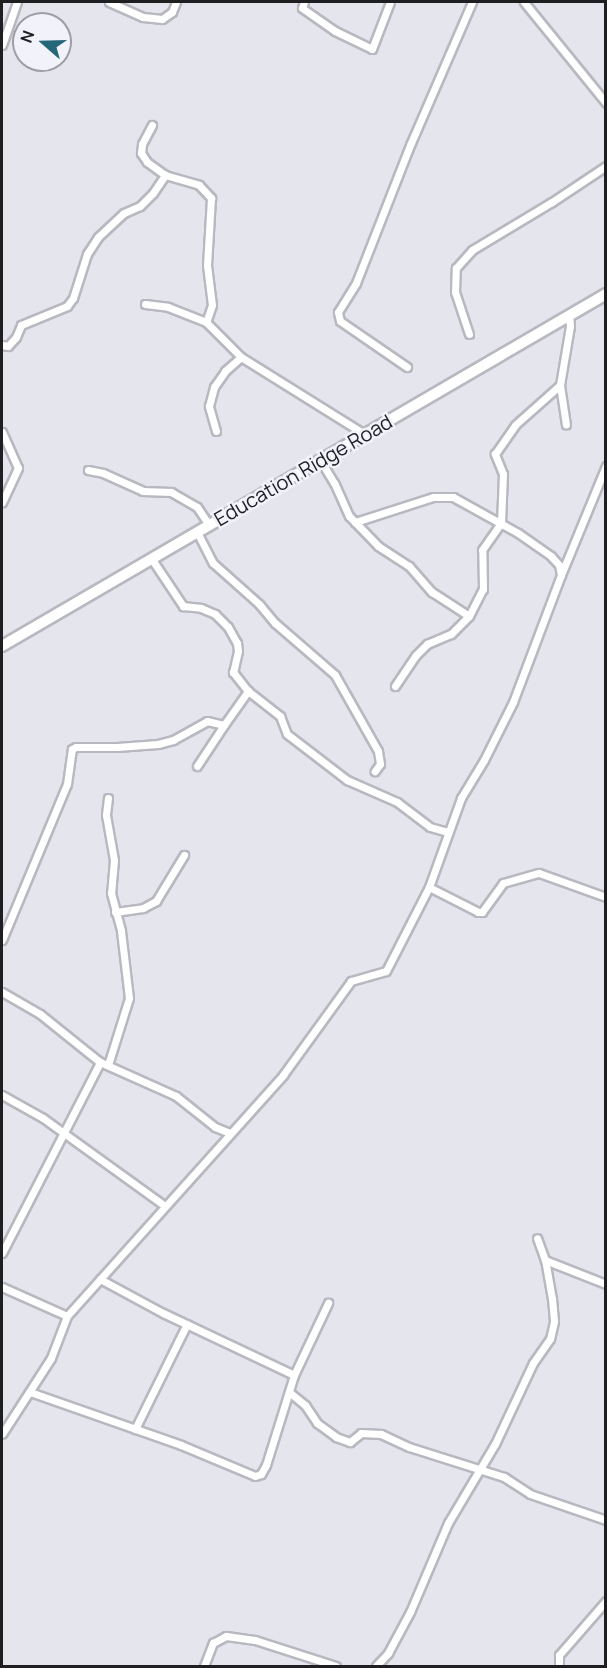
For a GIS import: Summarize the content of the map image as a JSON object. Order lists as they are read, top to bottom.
{
  "streets": {
    "main road": ["Education Ridge Road"]
  },
  "north": "left"
}
